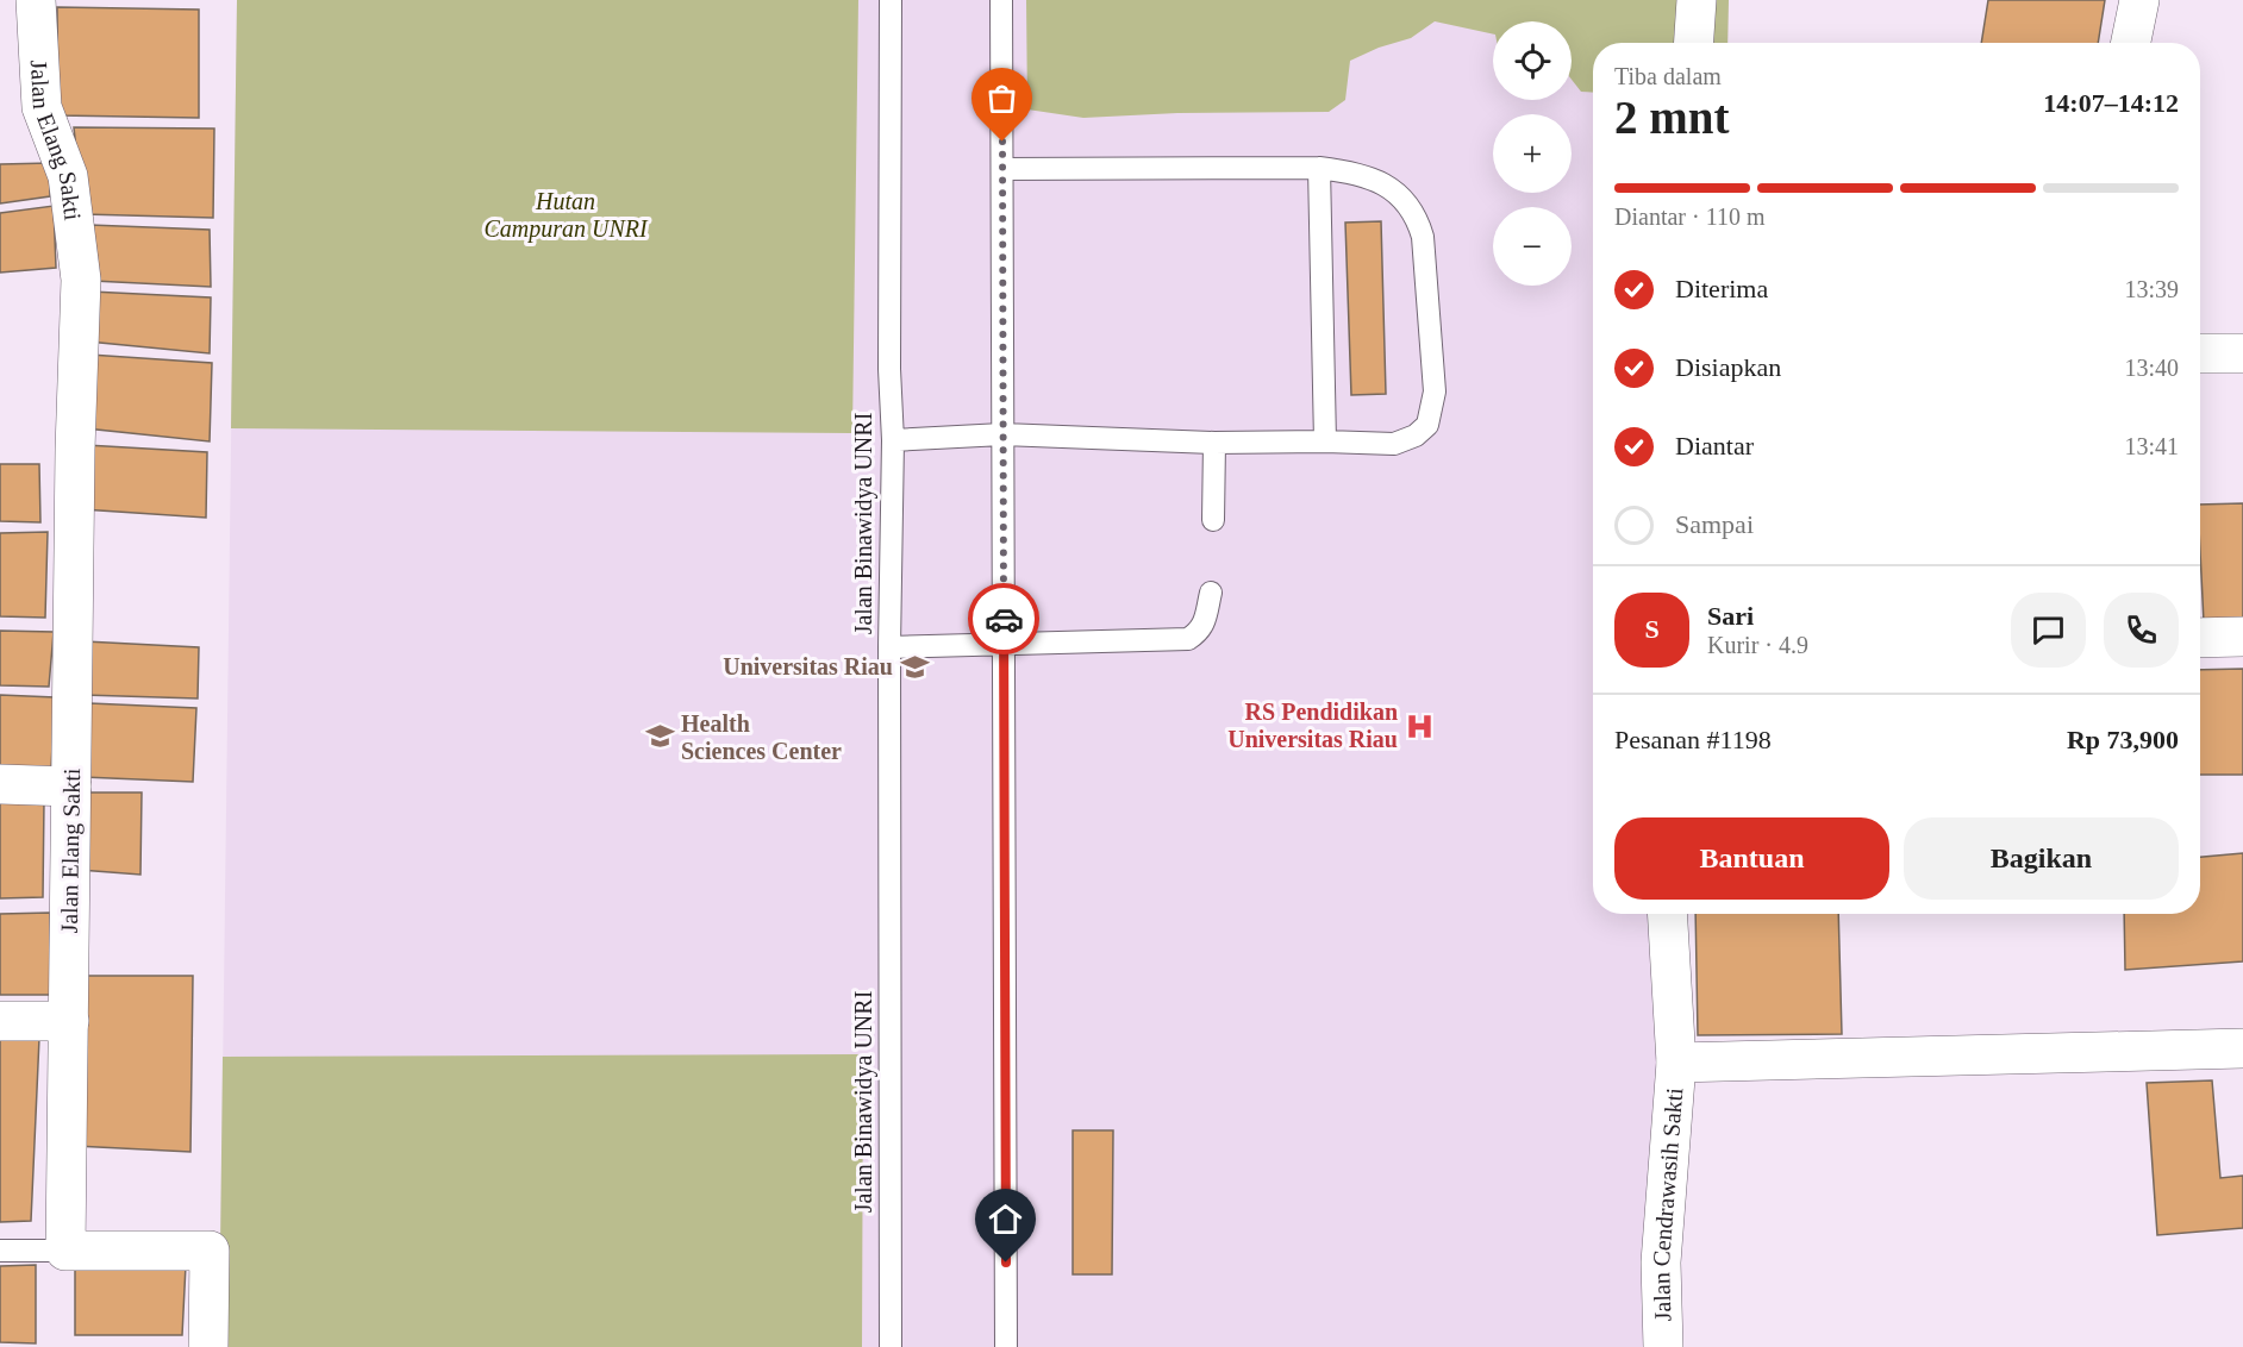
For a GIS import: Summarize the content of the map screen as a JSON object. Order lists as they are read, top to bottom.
{
  "streets": {
    "street": ["Jalan Elang Sakti", "Jalan Cendrawasih Sakti"],
    "lane": ["Jalan Binawidya UNRI"]
  },
  "parks": ["Hutan Campuran UNRI"],
  "places": {
    "school or university": ["Universitas Riau", "Health Sciences Center"],
    "hospital": ["RS Pendidikan Universitas Riau"]
  },
  "page": {
    "map_buttons": ["+", "−"],
    "heading": ["2 mnt", "Tiba dalam", "14:07–14:12"],
    "panel": [
      "Sari",
      "Kurir · 4.9",
      "Pesanan #1198",
      "Rp 73,900"
    ],
    "bar": "Diantar · 110 m",
    "list": [
      ["Diterima", "13:39"],
      ["Disiapkan", "13:40"],
      ["Diantar", "13:41"],
      "Sampai"
    ],
    "round": "S",
    "buttons": ["Bantuan", "Bagikan"]
  }
}
